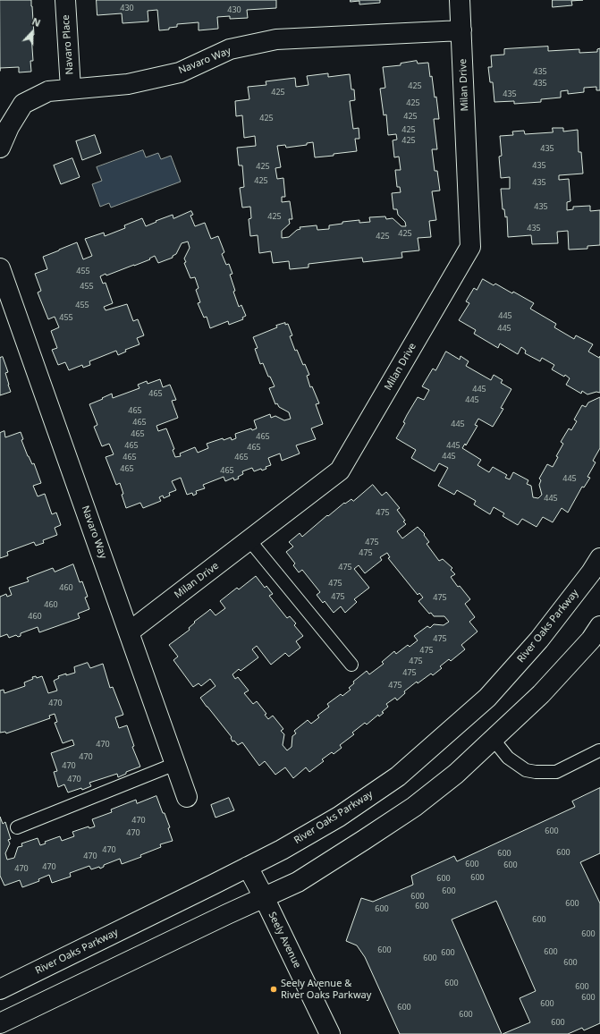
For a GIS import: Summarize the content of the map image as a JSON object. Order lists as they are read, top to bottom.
{
  "streets": {
    "street": [
      "Navaro Place",
      "Navaro Way",
      "Milan Drive",
      "River Oaks Parkway",
      "Seely Avenue"
    ]
  },
  "crossings": [
    ["Navaro Place", "Navaro Way"],
    ["Navaro Way", "Milan Drive"],
    ["River Oaks Parkway", "Seely Avenue"]
  ],
  "places": ["Seely Avenue & River Oaks Parkway"],
  "house_numbers": [
    "430",
    "430",
    "435",
    "435",
    "425",
    "425",
    "435",
    "425",
    "425",
    "425",
    "425",
    "425",
    "435",
    "435",
    "425",
    "425",
    "435",
    "435",
    "425",
    "435",
    "425",
    "425",
    "455",
    "455",
    "455",
    "445",
    "455",
    "445",
    "445",
    "465",
    "445",
    "465",
    "465",
    "445",
    "465",
    "465",
    "465",
    "445",
    "465",
    "445",
    "465",
    "465",
    "465",
    "465",
    "445",
    "445",
    "475",
    "475",
    "475",
    "475",
    "475",
    "460",
    "475",
    "475",
    "460",
    "460",
    "475",
    "475",
    "475",
    "475",
    "475",
    "470",
    "470",
    "470",
    "470",
    "470",
    "470",
    "600",
    "470",
    "470",
    "600",
    "600",
    "470",
    "600",
    "600",
    "470",
    "470",
    "600",
    "600",
    "600",
    "600",
    "600",
    "600",
    "600",
    "600",
    "600",
    "600",
    "600",
    "600",
    "600",
    "600",
    "600",
    "600",
    "600",
    "600",
    "600",
    "600",
    "600"
  ],
  "north": "top"
}
